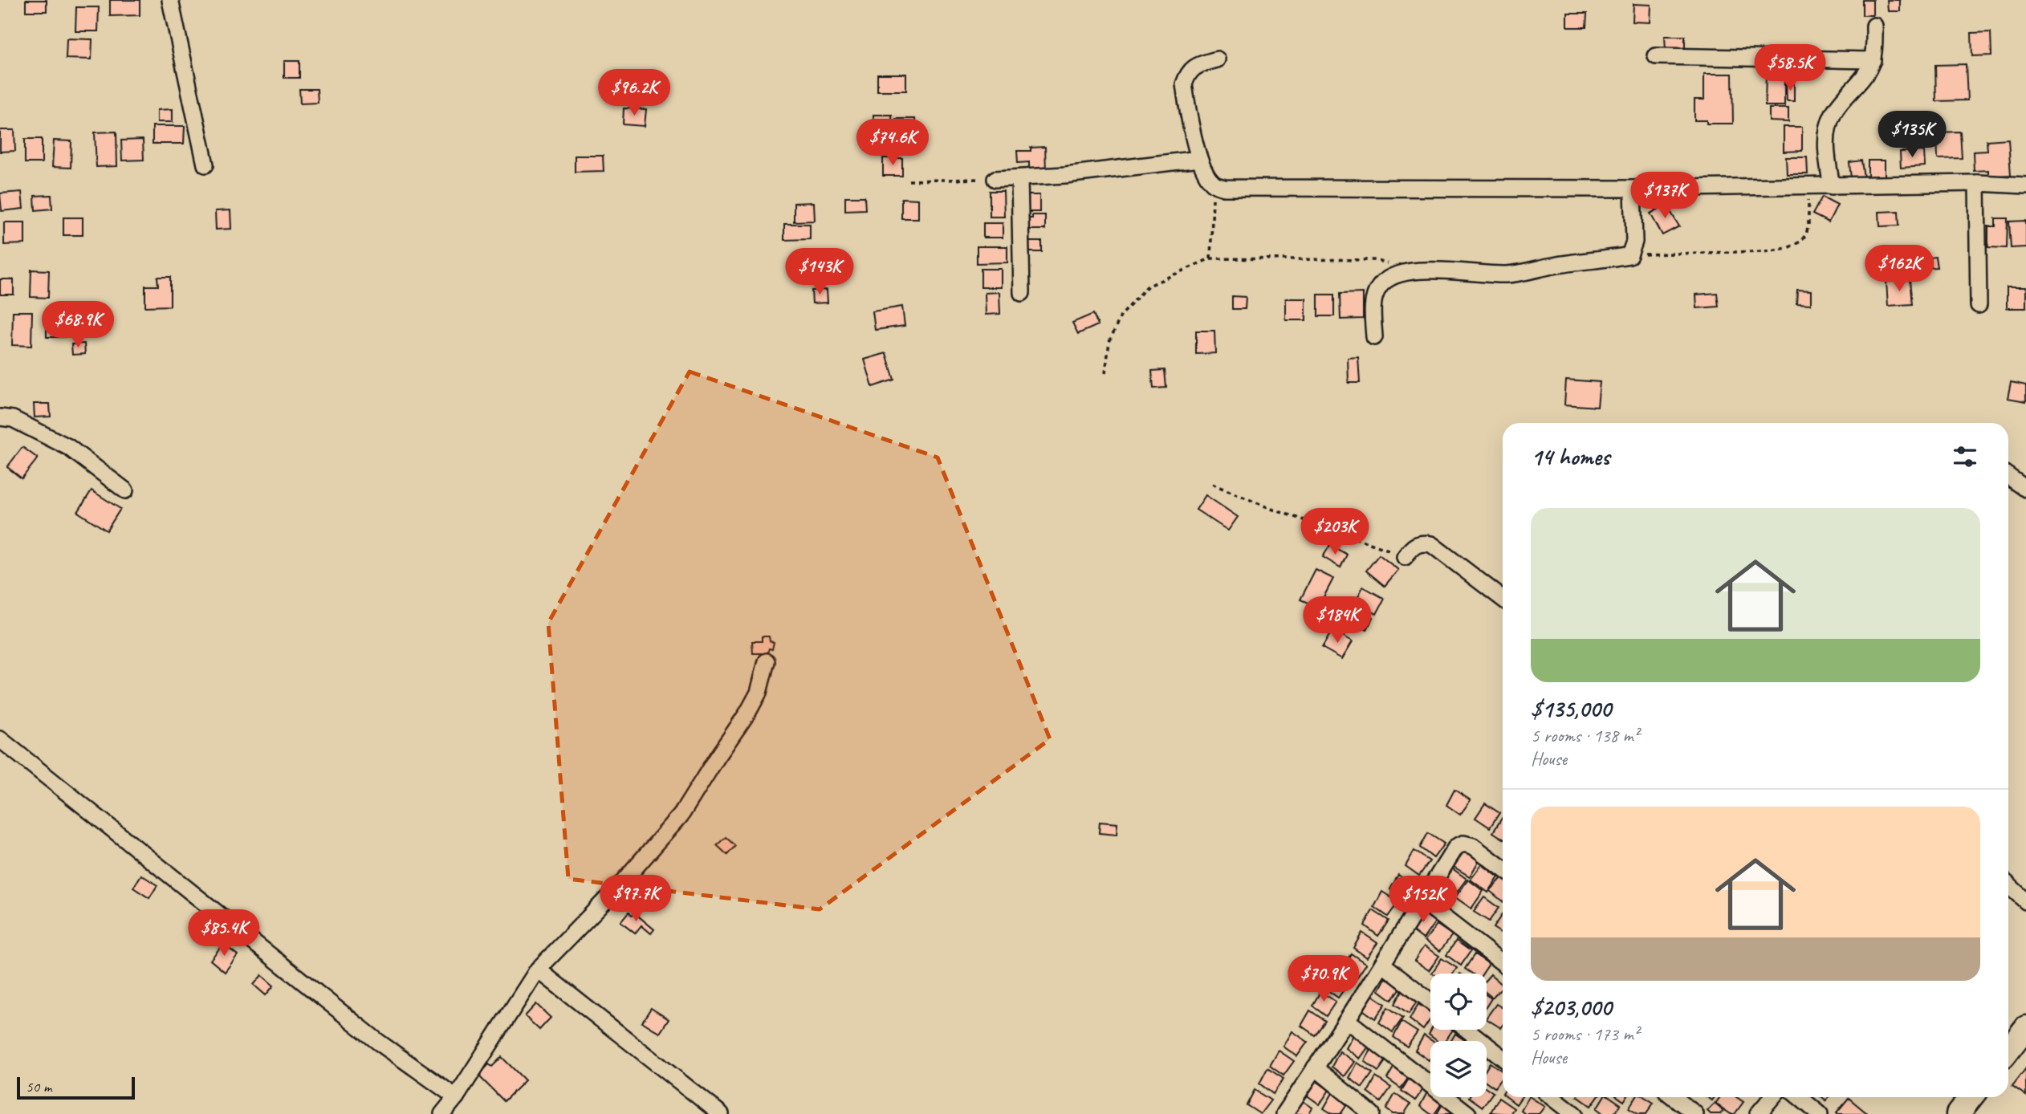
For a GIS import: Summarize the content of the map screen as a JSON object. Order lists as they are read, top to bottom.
{
  "scale_bar": "50 m",
  "page": {
    "price": [
      "$58.5K",
      "$96.2K",
      "$135K",
      "$74.6K",
      "$137K",
      "$162K",
      "$143K",
      "$68.9K",
      "$203K",
      "$184K",
      "$97.7K",
      "$152K",
      "$85.4K",
      "$70.9K"
    ],
    "heading": "14 homes",
    "list": [
      {
        "name": "$135,000",
        "note": "5 rooms · 138 m² · House"
      },
      {
        "name": "$203,000",
        "note": "5 rooms · 173 m² · House"
      }
    ],
    "scale": "50 m"
  }
}
